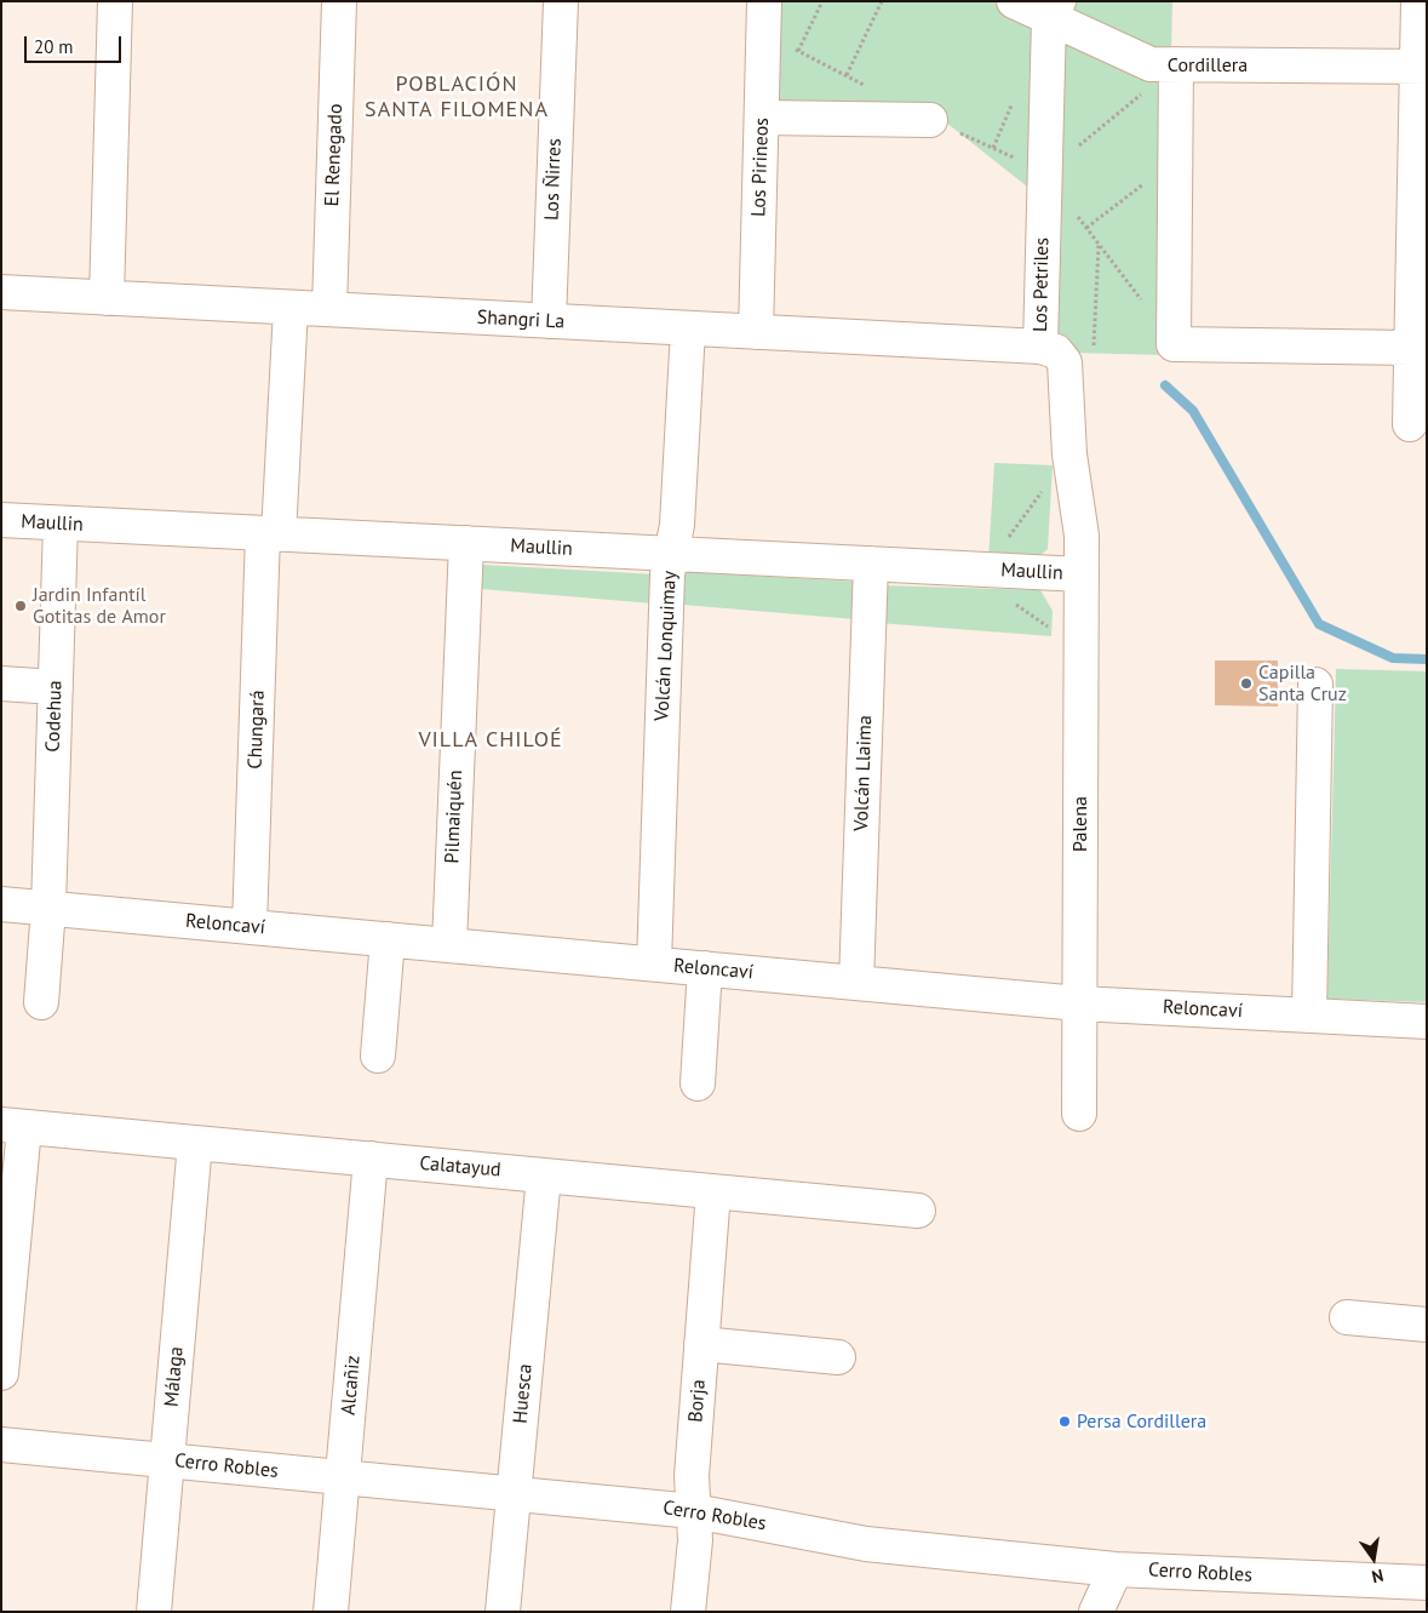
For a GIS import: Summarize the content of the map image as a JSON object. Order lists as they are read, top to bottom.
{
  "streets": {
    "street": [
      "Cordillera",
      "El Renegado",
      "Los Pirineos",
      "Los Ñirres",
      "Los Petriles",
      "Shangri La",
      "Maullin",
      "Volcán Lonquimay",
      "Codehua",
      "Chungará",
      "Volcán Llaima",
      "Pilmaiquén",
      "Palena",
      "Reloncaví",
      "Calatayud",
      "Málaga",
      "Alcañiz",
      "Huesca",
      "Borja",
      "Cerro Robles"
    ]
  },
  "crossings": [
    ["Cordillera", "Los Petriles"],
    ["El Renegado", "Shangri La"],
    ["Los Pirineos", "Shangri La"],
    ["Los Ñirres", "Shangri La"],
    ["Los Petriles", "Shangri La"],
    ["Los Petriles", "Palena"],
    ["Shangri La", "Volcán Lonquimay"],
    ["Shangri La", "Chungará"],
    ["Maullin", "Volcán Lonquimay"],
    ["Maullin", "Codehua"],
    ["Maullin", "Chungará"],
    ["Maullin", "Volcán Llaima"],
    ["Maullin", "Pilmaiquén"],
    ["Maullin", "Palena"],
    ["Volcán Lonquimay", "Reloncaví"],
    ["Codehua", "Reloncaví"],
    ["Chungará", "Reloncaví"],
    ["Volcán Llaima", "Reloncaví"],
    ["Pilmaiquén", "Reloncaví"],
    ["Palena", "Reloncaví"],
    ["Calatayud", "Málaga"],
    ["Calatayud", "Alcañiz"],
    ["Calatayud", "Huesca"],
    ["Calatayud", "Borja"],
    ["Málaga", "Cerro Robles"],
    ["Alcañiz", "Cerro Robles"],
    ["Huesca", "Cerro Robles"],
    ["Borja", "Cerro Robles"]
  ],
  "districts": ["POBLACIÓN SANTA FILOMENA", "VILLA CHILOÉ"],
  "places": ["Jardin Infantíl Gotitas de Amor", "Capilla Santa Cruz", "Persa Cordillera"],
  "scale_bar": "20 m",
  "north": "bottom"
}
